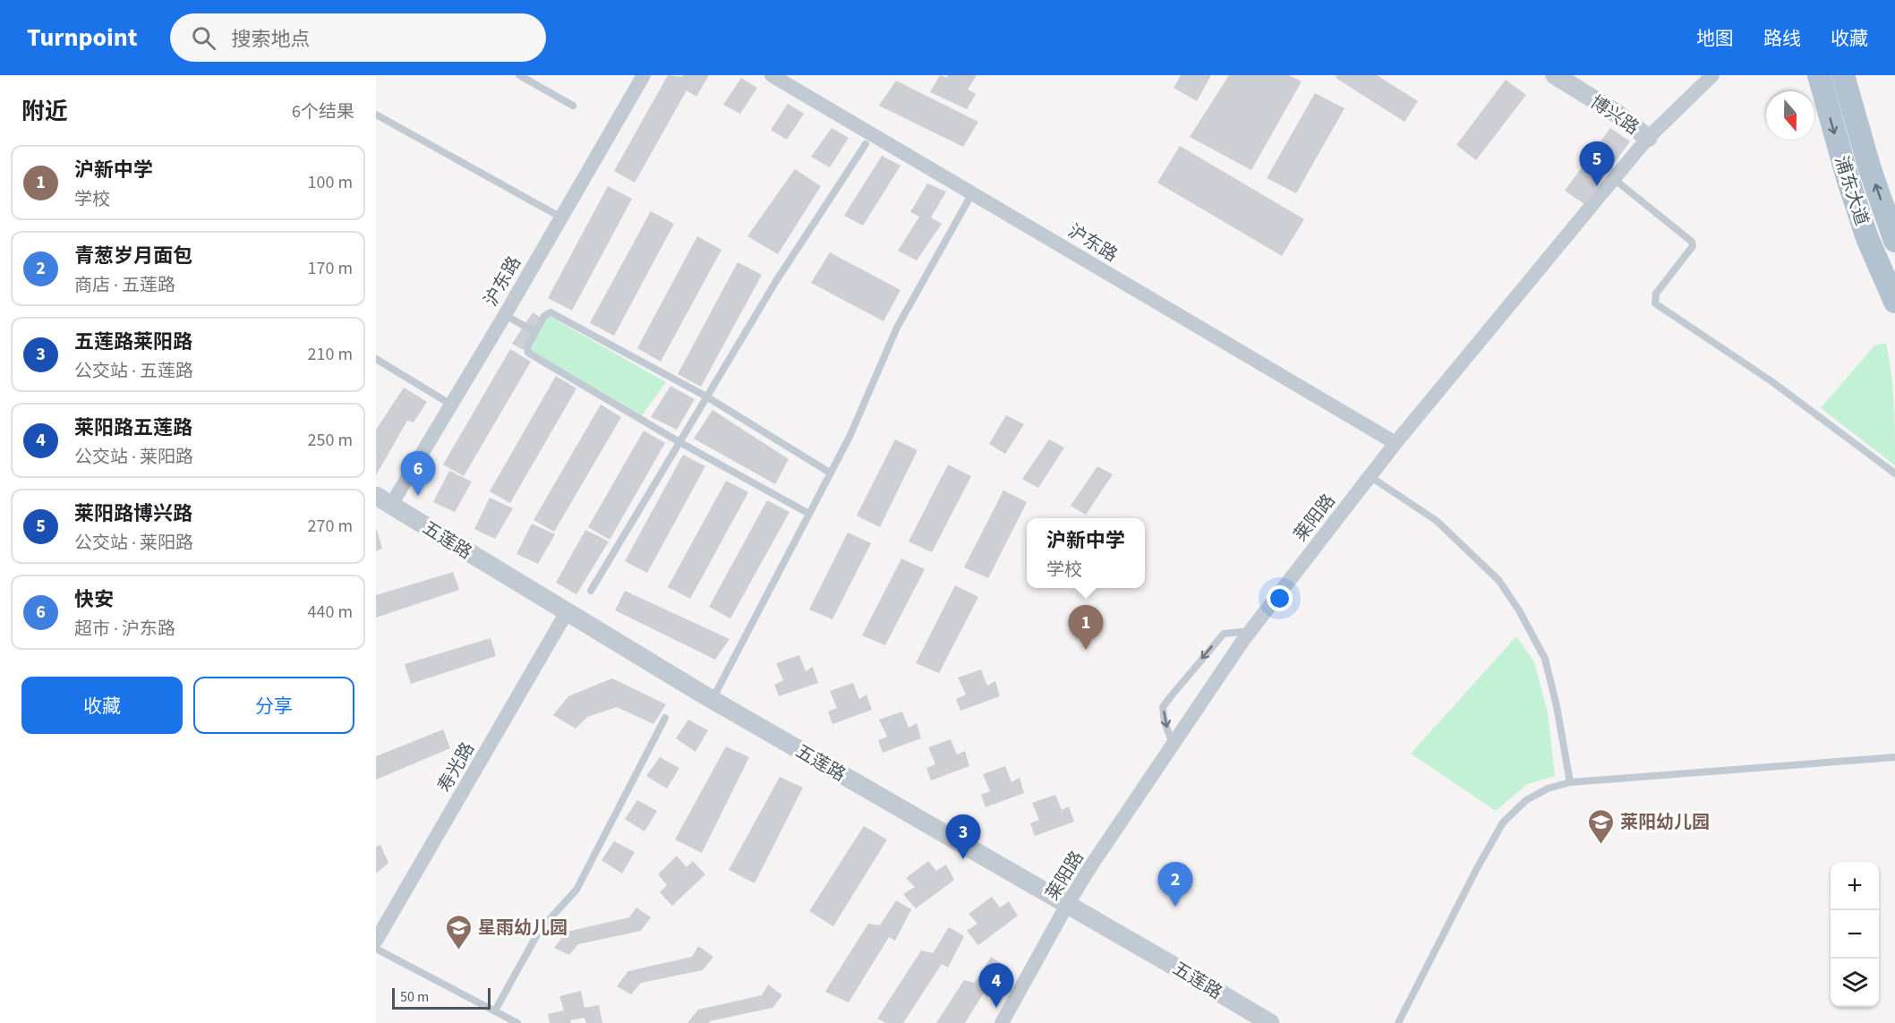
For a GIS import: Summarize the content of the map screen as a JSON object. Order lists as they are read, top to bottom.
{
  "streets": {
    "main road": ["浦东大道"],
    "street": [
      "博兴路",
      "沪东路",
      "莱阳路",
      "五莲路",
      "寿光路"
    ]
  },
  "crossings": [
    ["博兴路", "莱阳路"],
    ["沪东路", "莱阳路"],
    ["沪东路", "五莲路"],
    ["莱阳路", "五莲路"],
    ["五莲路", "寿光路"]
  ],
  "places": {
    "school or university": ["莱阳幼儿园", "星雨幼儿园"]
  },
  "scale_bar": "50 m",
  "north": "bottom",
  "page": {
    "header": "Turnpoint",
    "search": "搜索地点",
    "nav": ["地图", "路线", "收藏"],
    "heading": ["附近", "6个结果"],
    "pins": [
      "5",
      "6",
      "1",
      "3",
      "2",
      "4"
    ],
    "list": [
      {
        "mark": "1",
        "name": "沪新中学",
        "note": "学校",
        "value": "100 m"
      },
      {
        "mark": "2",
        "name": "青葱岁月面包",
        "note": "商店 · 五莲路",
        "value": "170 m"
      },
      {
        "mark": "3",
        "name": "五莲路莱阳路",
        "note": "公交站 · 五莲路",
        "value": "210 m"
      },
      {
        "mark": "4",
        "name": "莱阳路五莲路",
        "note": "公交站 · 莱阳路",
        "value": "250 m"
      },
      {
        "mark": "5",
        "name": "莱阳路博兴路",
        "note": "公交站 · 莱阳路",
        "value": "270 m"
      },
      {
        "mark": "6",
        "name": "快安",
        "note": "超市 · 沪东路",
        "value": "440 m"
      }
    ],
    "popup": ["沪新中学", "学校"],
    "buttons": ["收藏", "分享"],
    "map_buttons": ["+", "−"],
    "scale": "50 m"
  }
}
